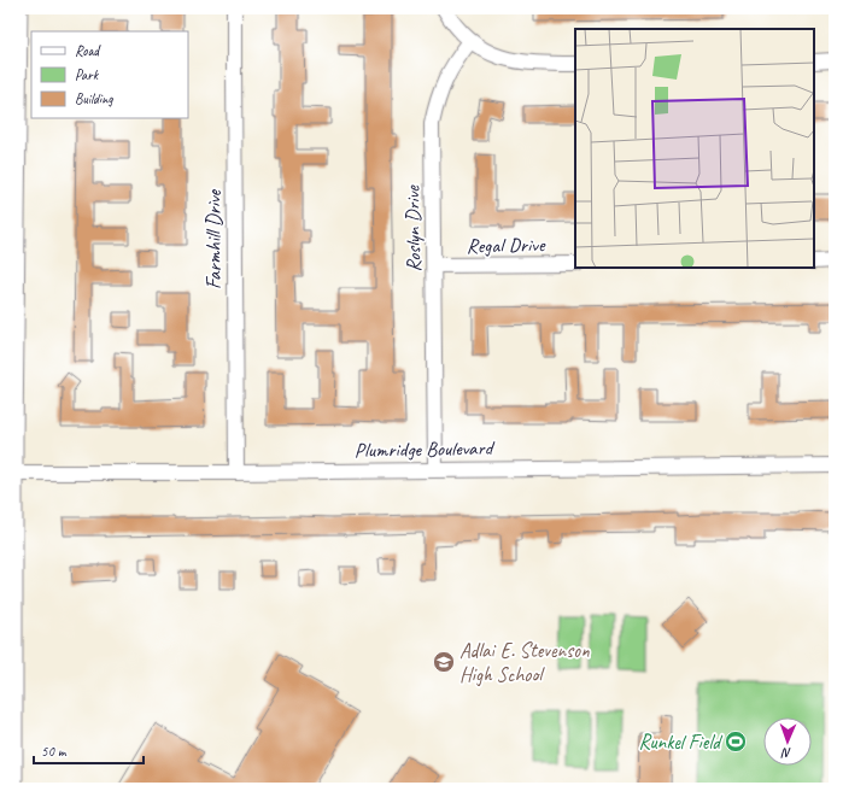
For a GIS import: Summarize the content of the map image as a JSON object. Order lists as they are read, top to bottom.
{
  "streets": {
    "street": [
      "Roslyn Drive",
      "Farmhill Drive",
      "Regal Drive",
      "Plumridge Boulevard"
    ]
  },
  "crossings": [
    ["Roslyn Drive", "Regal Drive"],
    ["Roslyn Drive", "Plumridge Boulevard"],
    ["Farmhill Drive", "Plumridge Boulevard"]
  ],
  "places": {
    "school or university": ["Adlai E. Stevenson High School"],
    "sports": ["Runkel Field"]
  },
  "legend": ["Road", "Park", "Building"],
  "scale_bar": "50 m",
  "north": "bottom"
}
